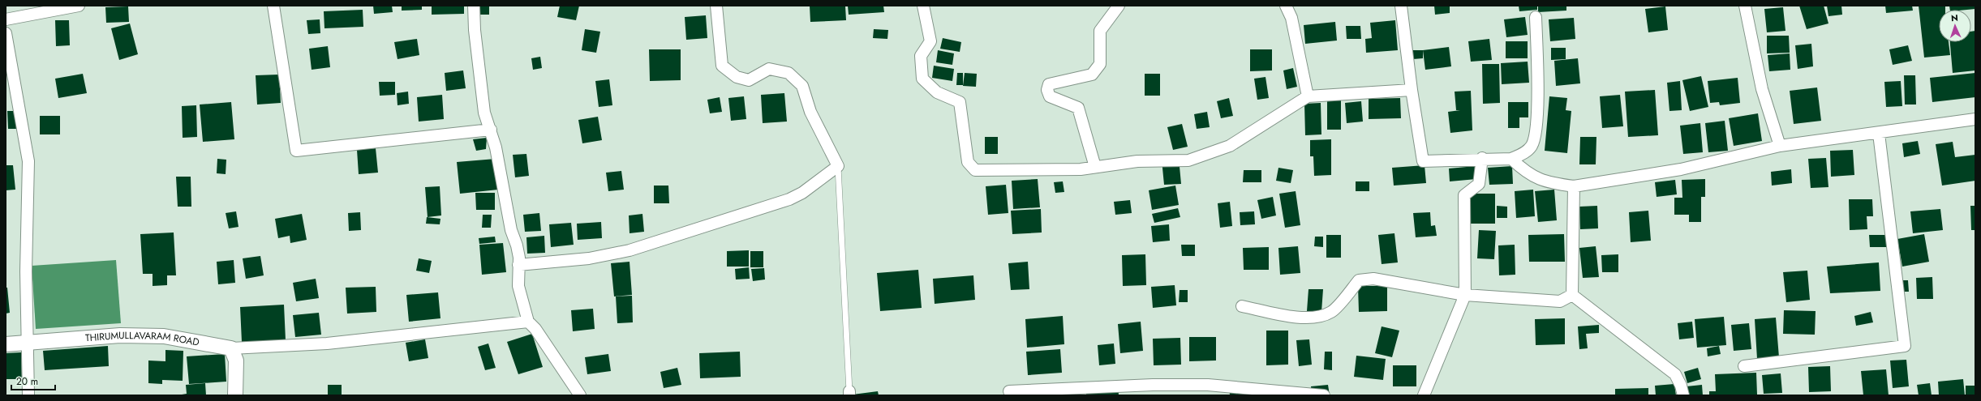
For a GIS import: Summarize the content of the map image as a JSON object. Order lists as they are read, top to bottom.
{
  "streets": {
    "street": ["THIRUMULLAVARAM ROAD"]
  },
  "scale_bar": "20 m",
  "north": "top"
}
